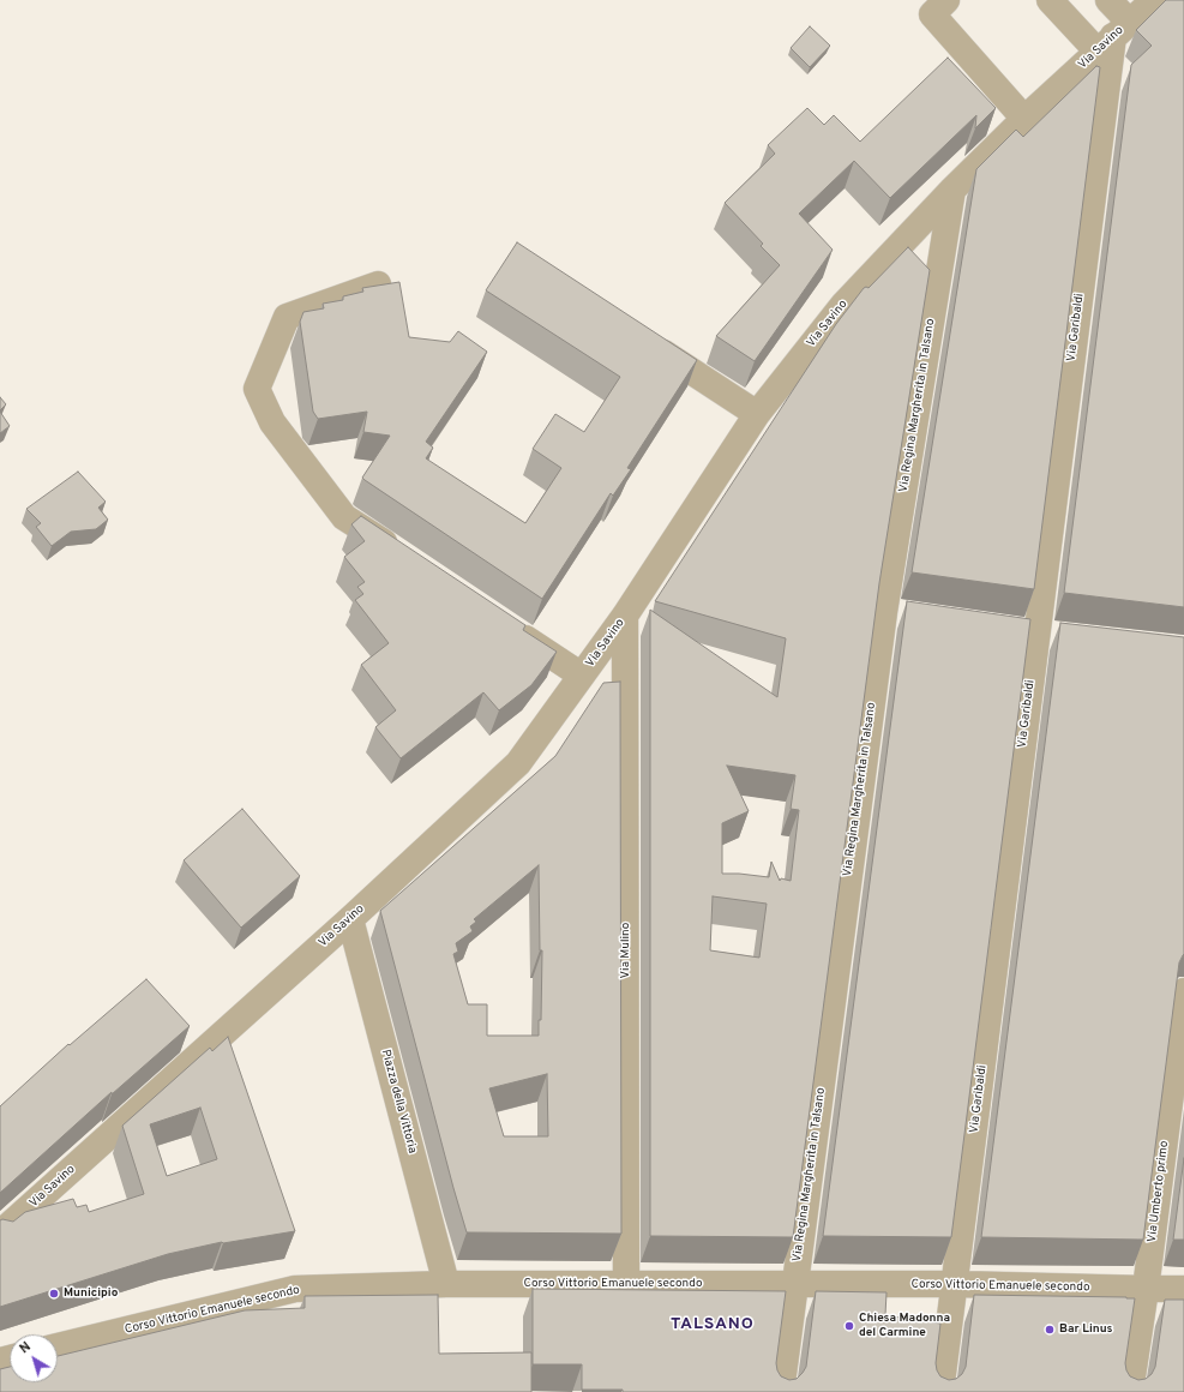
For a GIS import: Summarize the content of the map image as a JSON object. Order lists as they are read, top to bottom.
{
  "streets": {
    "street": [
      "Via Savino",
      "Via Garibaldi",
      "Via Regina Margherita in Talsano",
      "Via Mulino",
      "Piazza della Vittoria",
      "Via Umberto primo",
      "Corso Vittorio Emanuele secondo"
    ]
  },
  "crossings": [
    ["Via Savino", "Via Garibaldi"],
    ["Via Savino", "Via Regina Margherita in Talsano"],
    ["Via Savino", "Via Mulino"],
    ["Via Savino", "Piazza della Vittoria"],
    ["Via Garibaldi", "Corso Vittorio Emanuele secondo"],
    ["Via Regina Margherita in Talsano", "Corso Vittorio Emanuele secondo"],
    ["Via Mulino", "Corso Vittorio Emanuele secondo"],
    ["Piazza della Vittoria", "Corso Vittorio Emanuele secondo"],
    ["Via Umberto primo", "Corso Vittorio Emanuele secondo"]
  ],
  "districts": ["TALSANO"],
  "places": ["Municipio", "Chiesa Madonna del Carmine", "Bar Linus"],
  "north": "top left"
}
